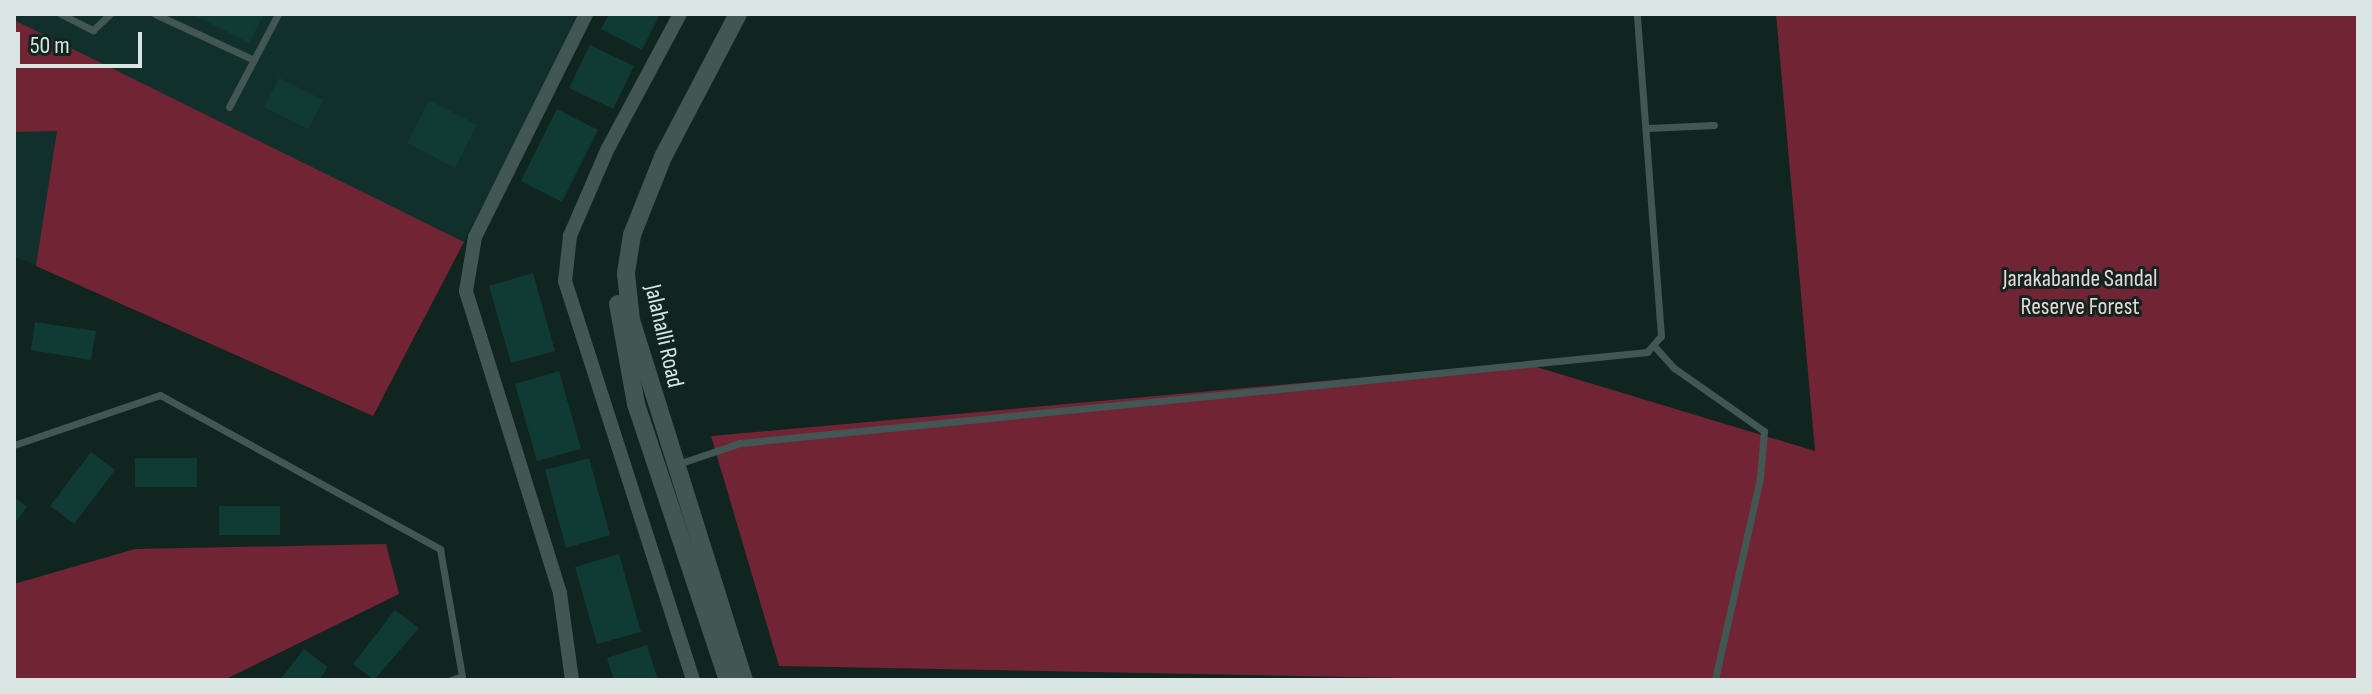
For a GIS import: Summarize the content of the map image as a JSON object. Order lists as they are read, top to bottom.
{
  "streets": {
    "main road": ["Jalahalli Road"]
  },
  "parks": ["Jarakabande Sandal Reserve Forest"],
  "scale_bar": "50 m"
}
